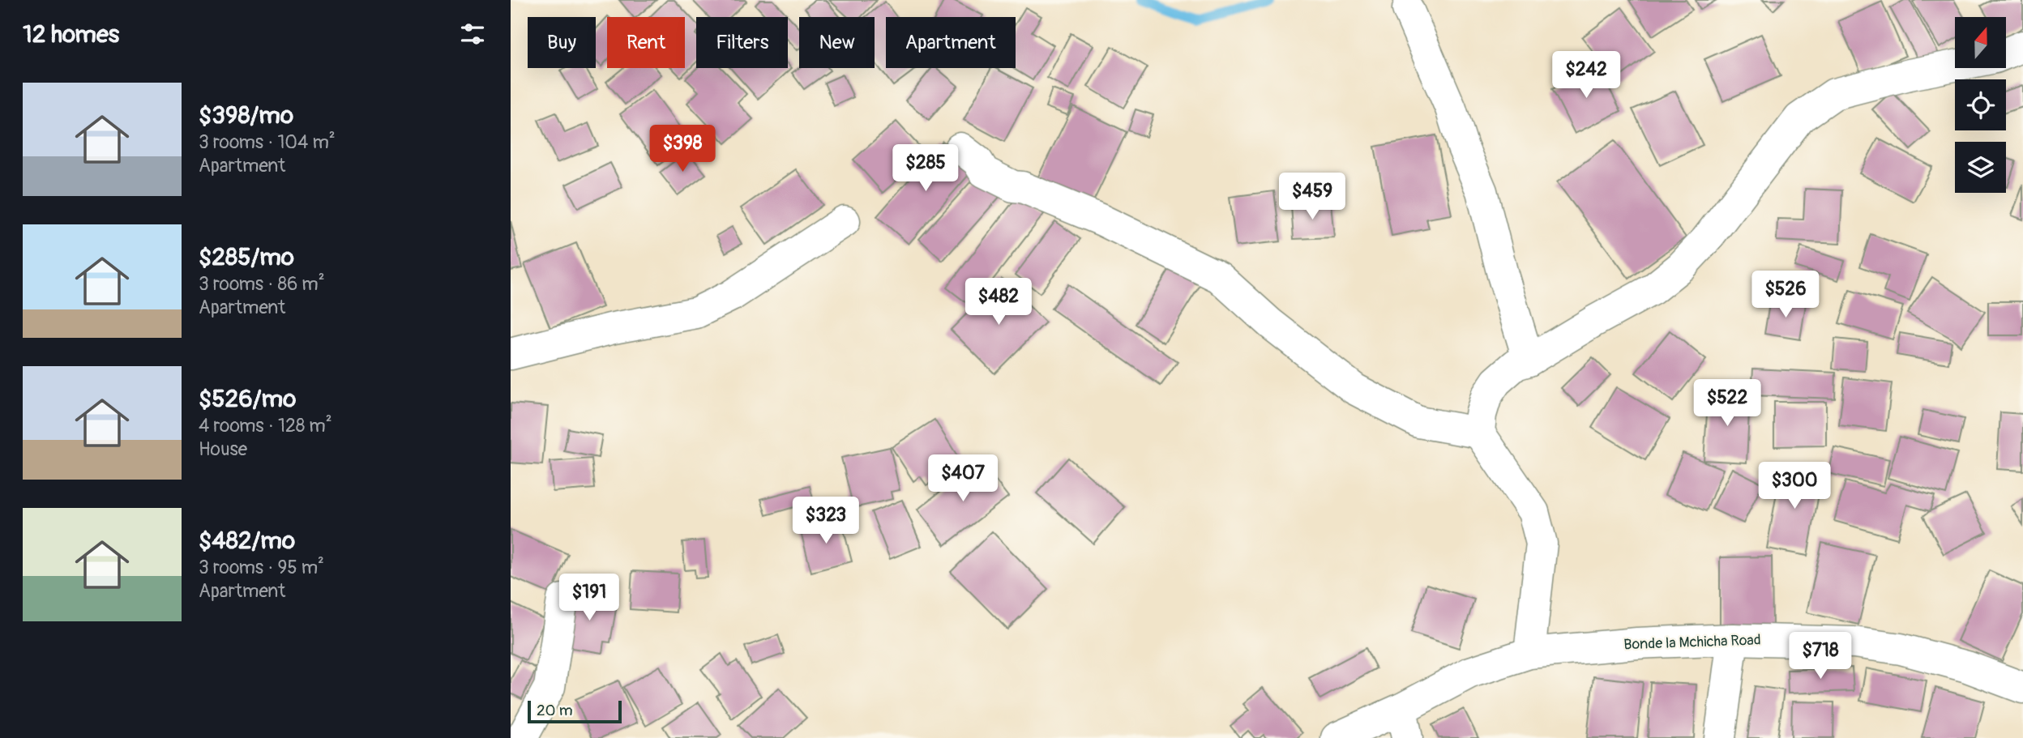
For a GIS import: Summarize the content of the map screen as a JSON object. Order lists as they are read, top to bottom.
{
  "streets": {
    "street": ["Bonde la Mchicha Road"]
  },
  "scale_bar": "20 m",
  "north": "top",
  "page": {
    "heading": "12 homes",
    "chip": [
      "Buy",
      "Rent",
      "Filters",
      "New",
      "Apartment"
    ],
    "price": [
      "$242",
      "$398",
      "$285",
      "$459",
      "$526",
      "$482",
      "$522",
      "$407",
      "$300",
      "$323",
      "$191",
      "$718"
    ],
    "list": [
      {
        "name": "$398/mo",
        "note": "3 rooms · 104 m² · Apartment"
      },
      {
        "name": "$285/mo",
        "note": "3 rooms · 86 m² · Apartment"
      },
      {
        "name": "$526/mo",
        "note": "4 rooms · 128 m² · House"
      },
      {
        "name": "$482/mo",
        "note": "3 rooms · 95 m² · Apartment"
      }
    ],
    "scale": "20 m"
  }
}
